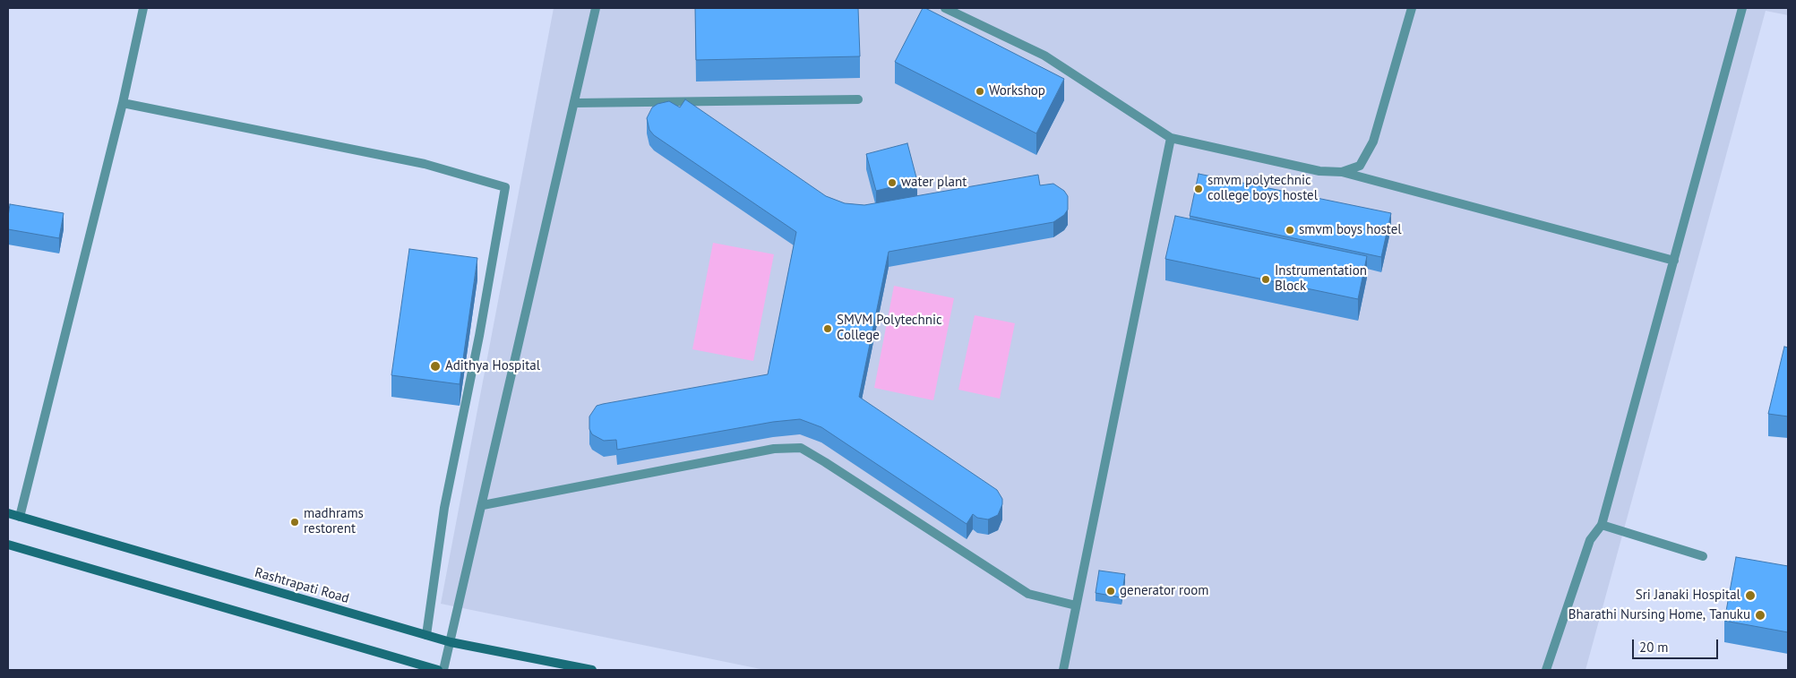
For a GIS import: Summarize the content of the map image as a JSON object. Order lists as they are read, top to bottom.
{
  "streets": {
    "street": ["Rashtrapati Road"]
  },
  "places": [
    "Workshop",
    "water plant",
    "smvm polytechnic college boys hostel",
    "smvm boys hostel",
    "Instrumentation Block",
    "SMVM Polytechnic College",
    "Adithya Hospital",
    "madhrams restorent",
    "generator room",
    "Sri Janaki Hospital",
    "Bharathi Nursing Home, Tanuku"
  ],
  "scale_bar": "20 m"
}
